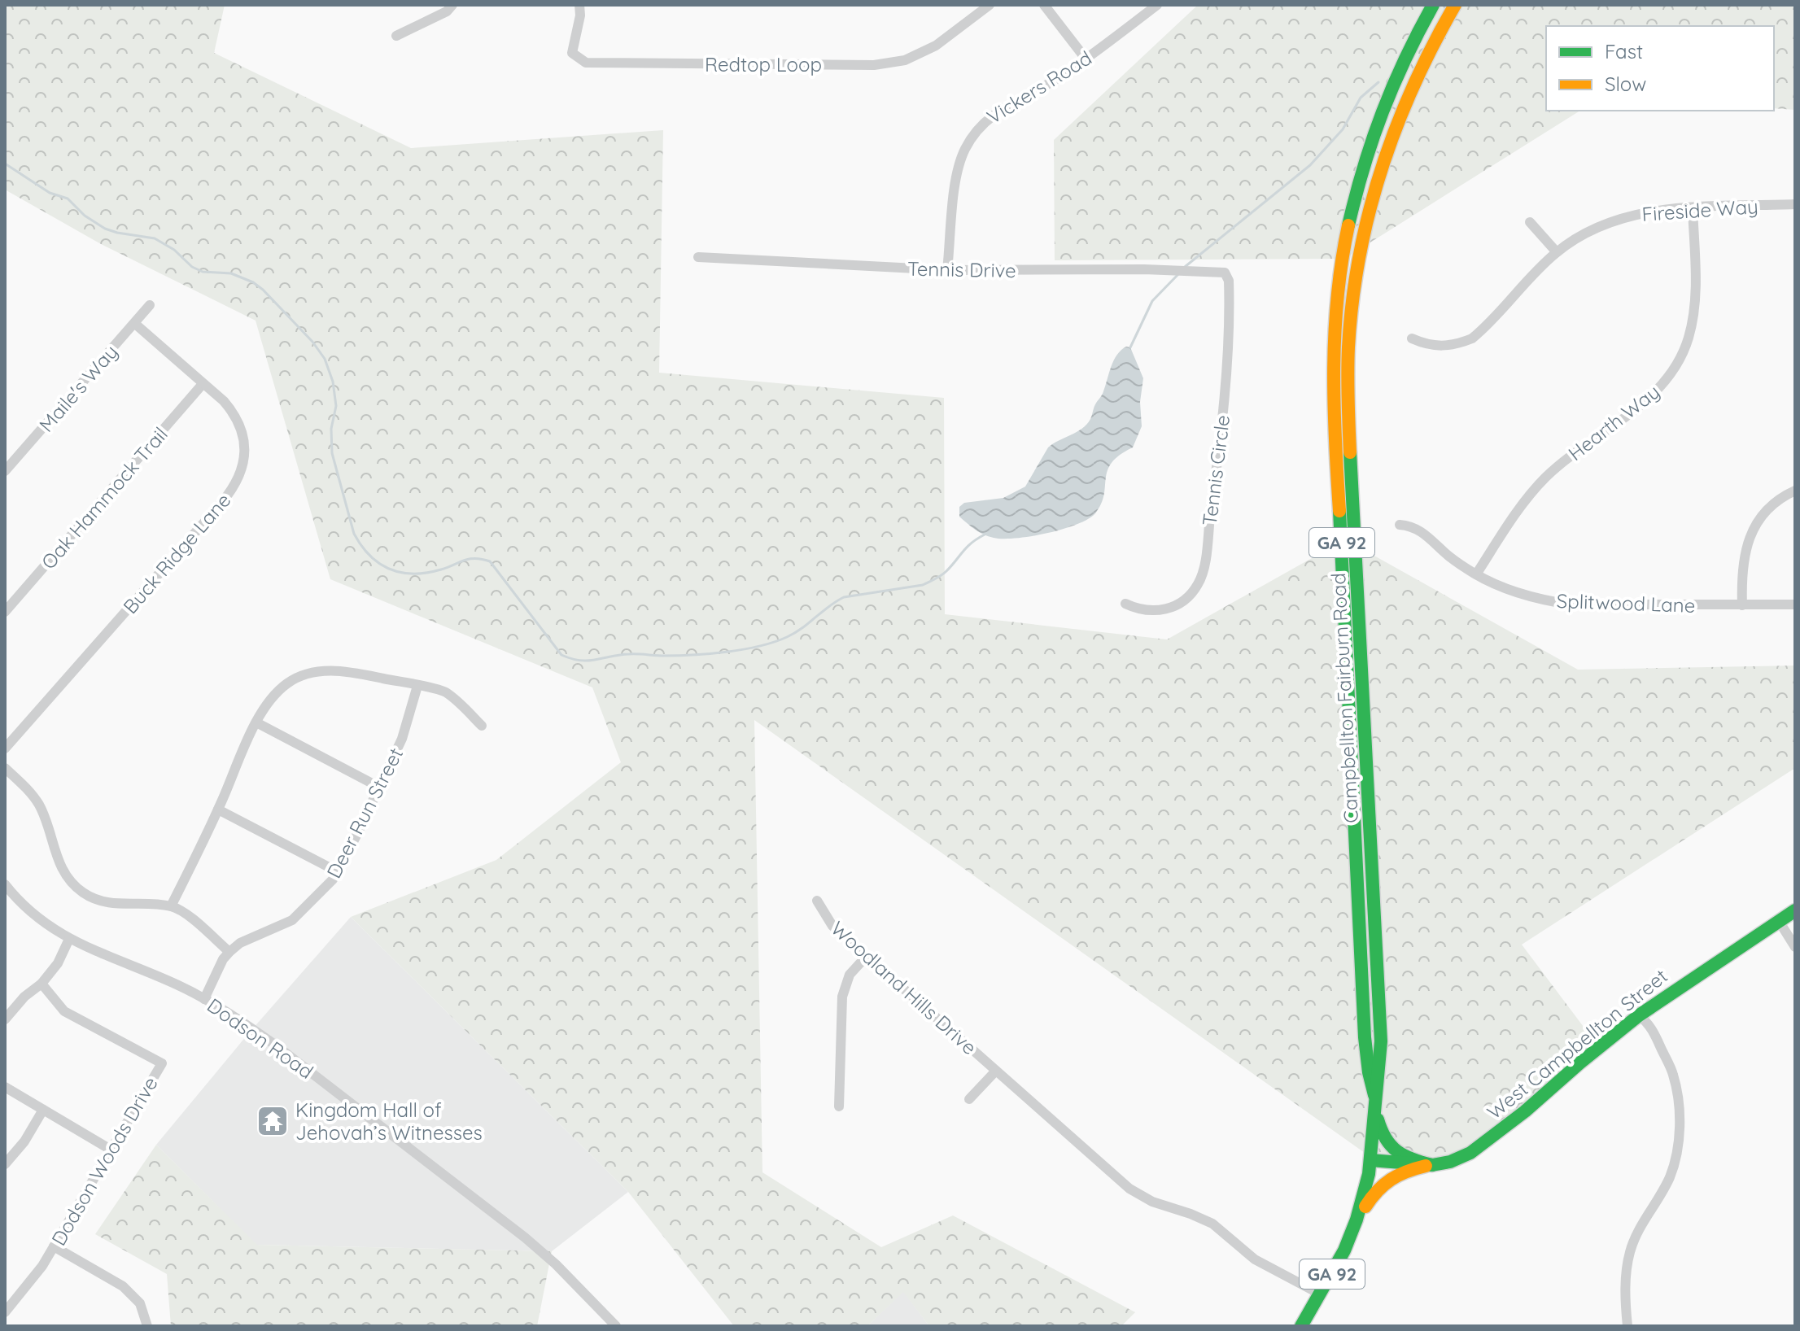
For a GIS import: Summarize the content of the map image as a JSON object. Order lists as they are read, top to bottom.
{
  "streets": {
    "main road": ["GA 92", "Campbellton Fairburn Road", "West Campbellton Street"],
    "street": [
      "Redtop Loop",
      "Vickers Road",
      "Fireside Way",
      "Tennis Drive",
      "Maile's Way",
      "Hearth Way",
      "Tennis Circle",
      "Oak Hammock Trail",
      "Buck Ridge Lane",
      "Splitwood Lane",
      "Deer Run Street",
      "Woodland Hills Drive",
      "Dodson Road",
      "Dodson Woods Drive"
    ]
  },
  "crossings": [
    ["Vickers Road", "Tennis Drive"],
    ["Fireside Way", "Hearth Way"],
    ["Tennis Drive", "Tennis Circle"],
    ["Maile's Way", "Buck Ridge Lane"],
    ["Hearth Way", "Splitwood Lane"],
    ["Oak Hammock Trail", "Buck Ridge Lane"],
    ["Campbellton Fairburn Road", "Woodland Hills Drive"],
    ["Campbellton Fairburn Road", "West Campbellton Street"],
    ["Deer Run Street", "Dodson Road"]
  ],
  "places": {
    "temple": ["Kingdom Hall of Jehovah’s Witnesses"]
  },
  "legend": ["Fast", "Slow"]
}
